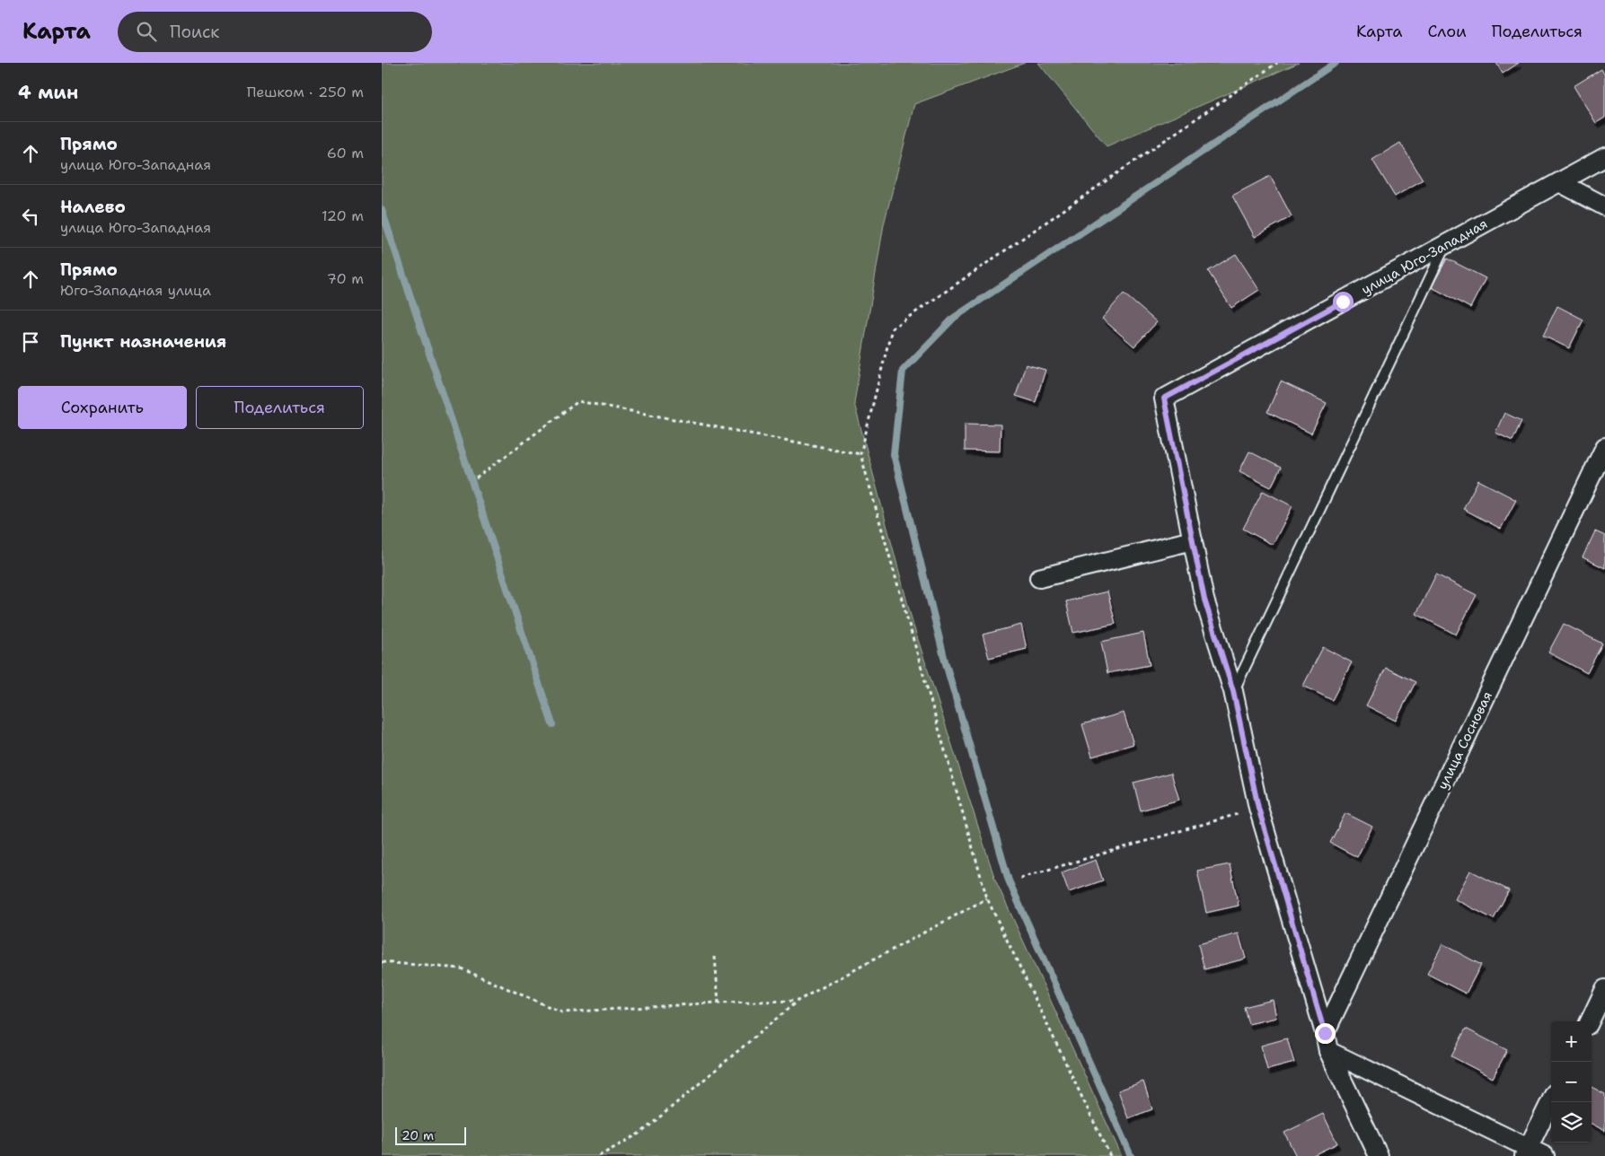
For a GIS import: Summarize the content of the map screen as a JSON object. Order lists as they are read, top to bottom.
{
  "streets": {
    "street": ["улица Юго-Западная", "улица Сосновая"]
  },
  "crossings": [
    ["улица Юго-Западная", "улица Сосновая"]
  ],
  "scale_bar": "20 m",
  "page": {
    "header": "Карта",
    "search": "Поиск",
    "nav": ["Карта", "Слои", "Поделиться"],
    "heading": ["4 мин", "Пешком · 250 m"],
    "list": [
      ["Прямо", "улица Юго-Западная", "60 m"],
      ["Налево", "улица Юго-Западная", "120 m"],
      ["Прямо", "Юго-Западная улица", "70 m"],
      "Пункт назначения"
    ],
    "buttons": ["Сохранить", "Поделиться"],
    "map_buttons": ["+", "−"],
    "scale": "20 m"
  }
}
